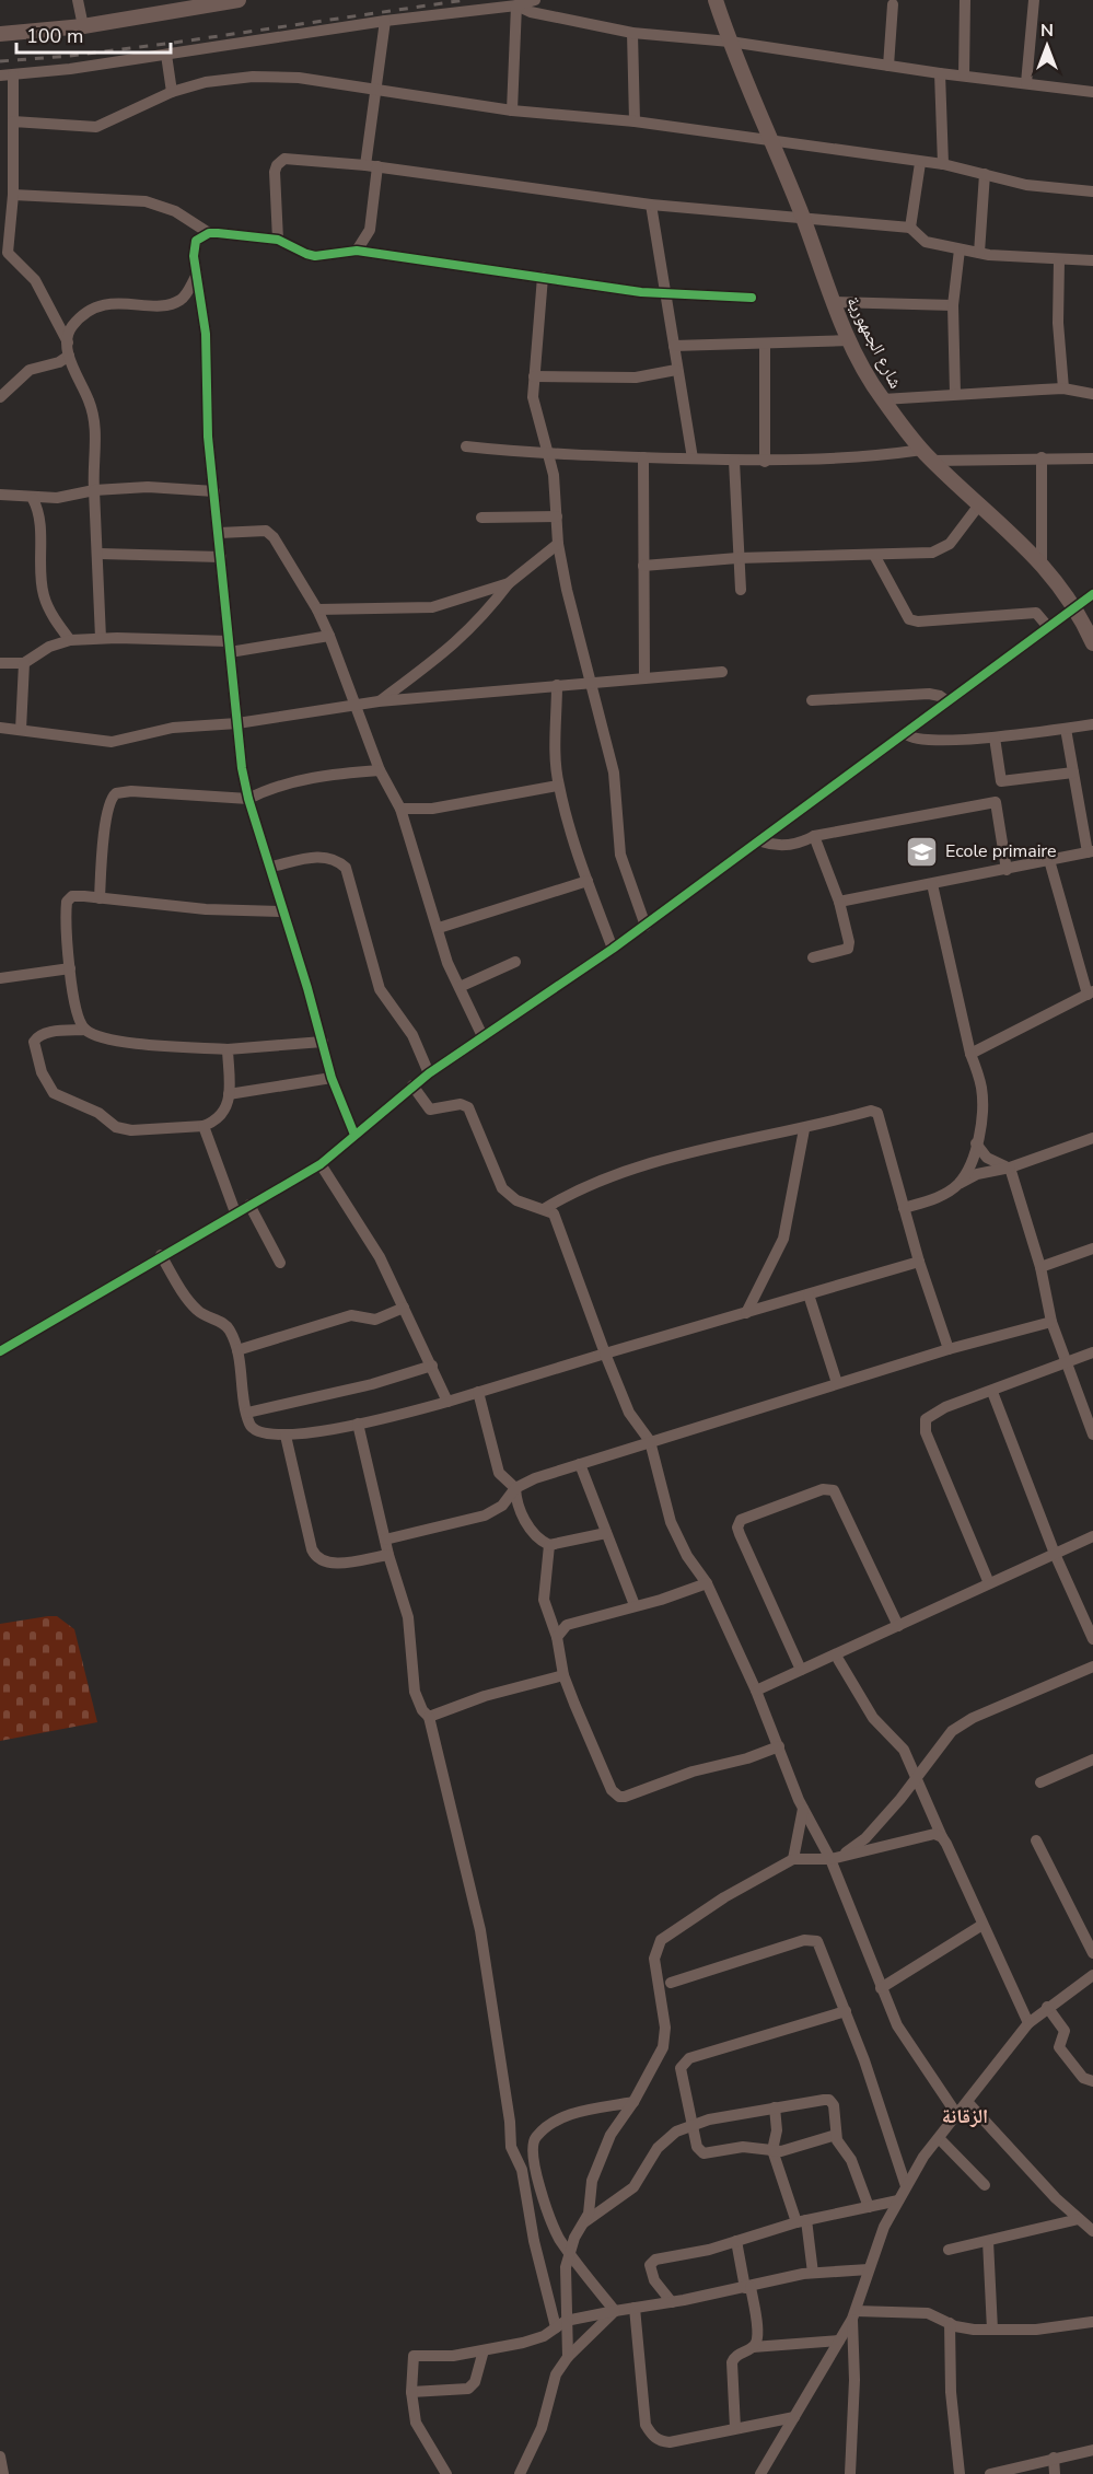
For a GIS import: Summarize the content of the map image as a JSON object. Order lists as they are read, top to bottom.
{
  "streets": {
    "main road": ["شارع الجمهورية"]
  },
  "districts": ["الزقانة"],
  "places": {
    "school or university": ["Ecole primaire"]
  },
  "scale_bar": "100 m",
  "north": "top"
}
